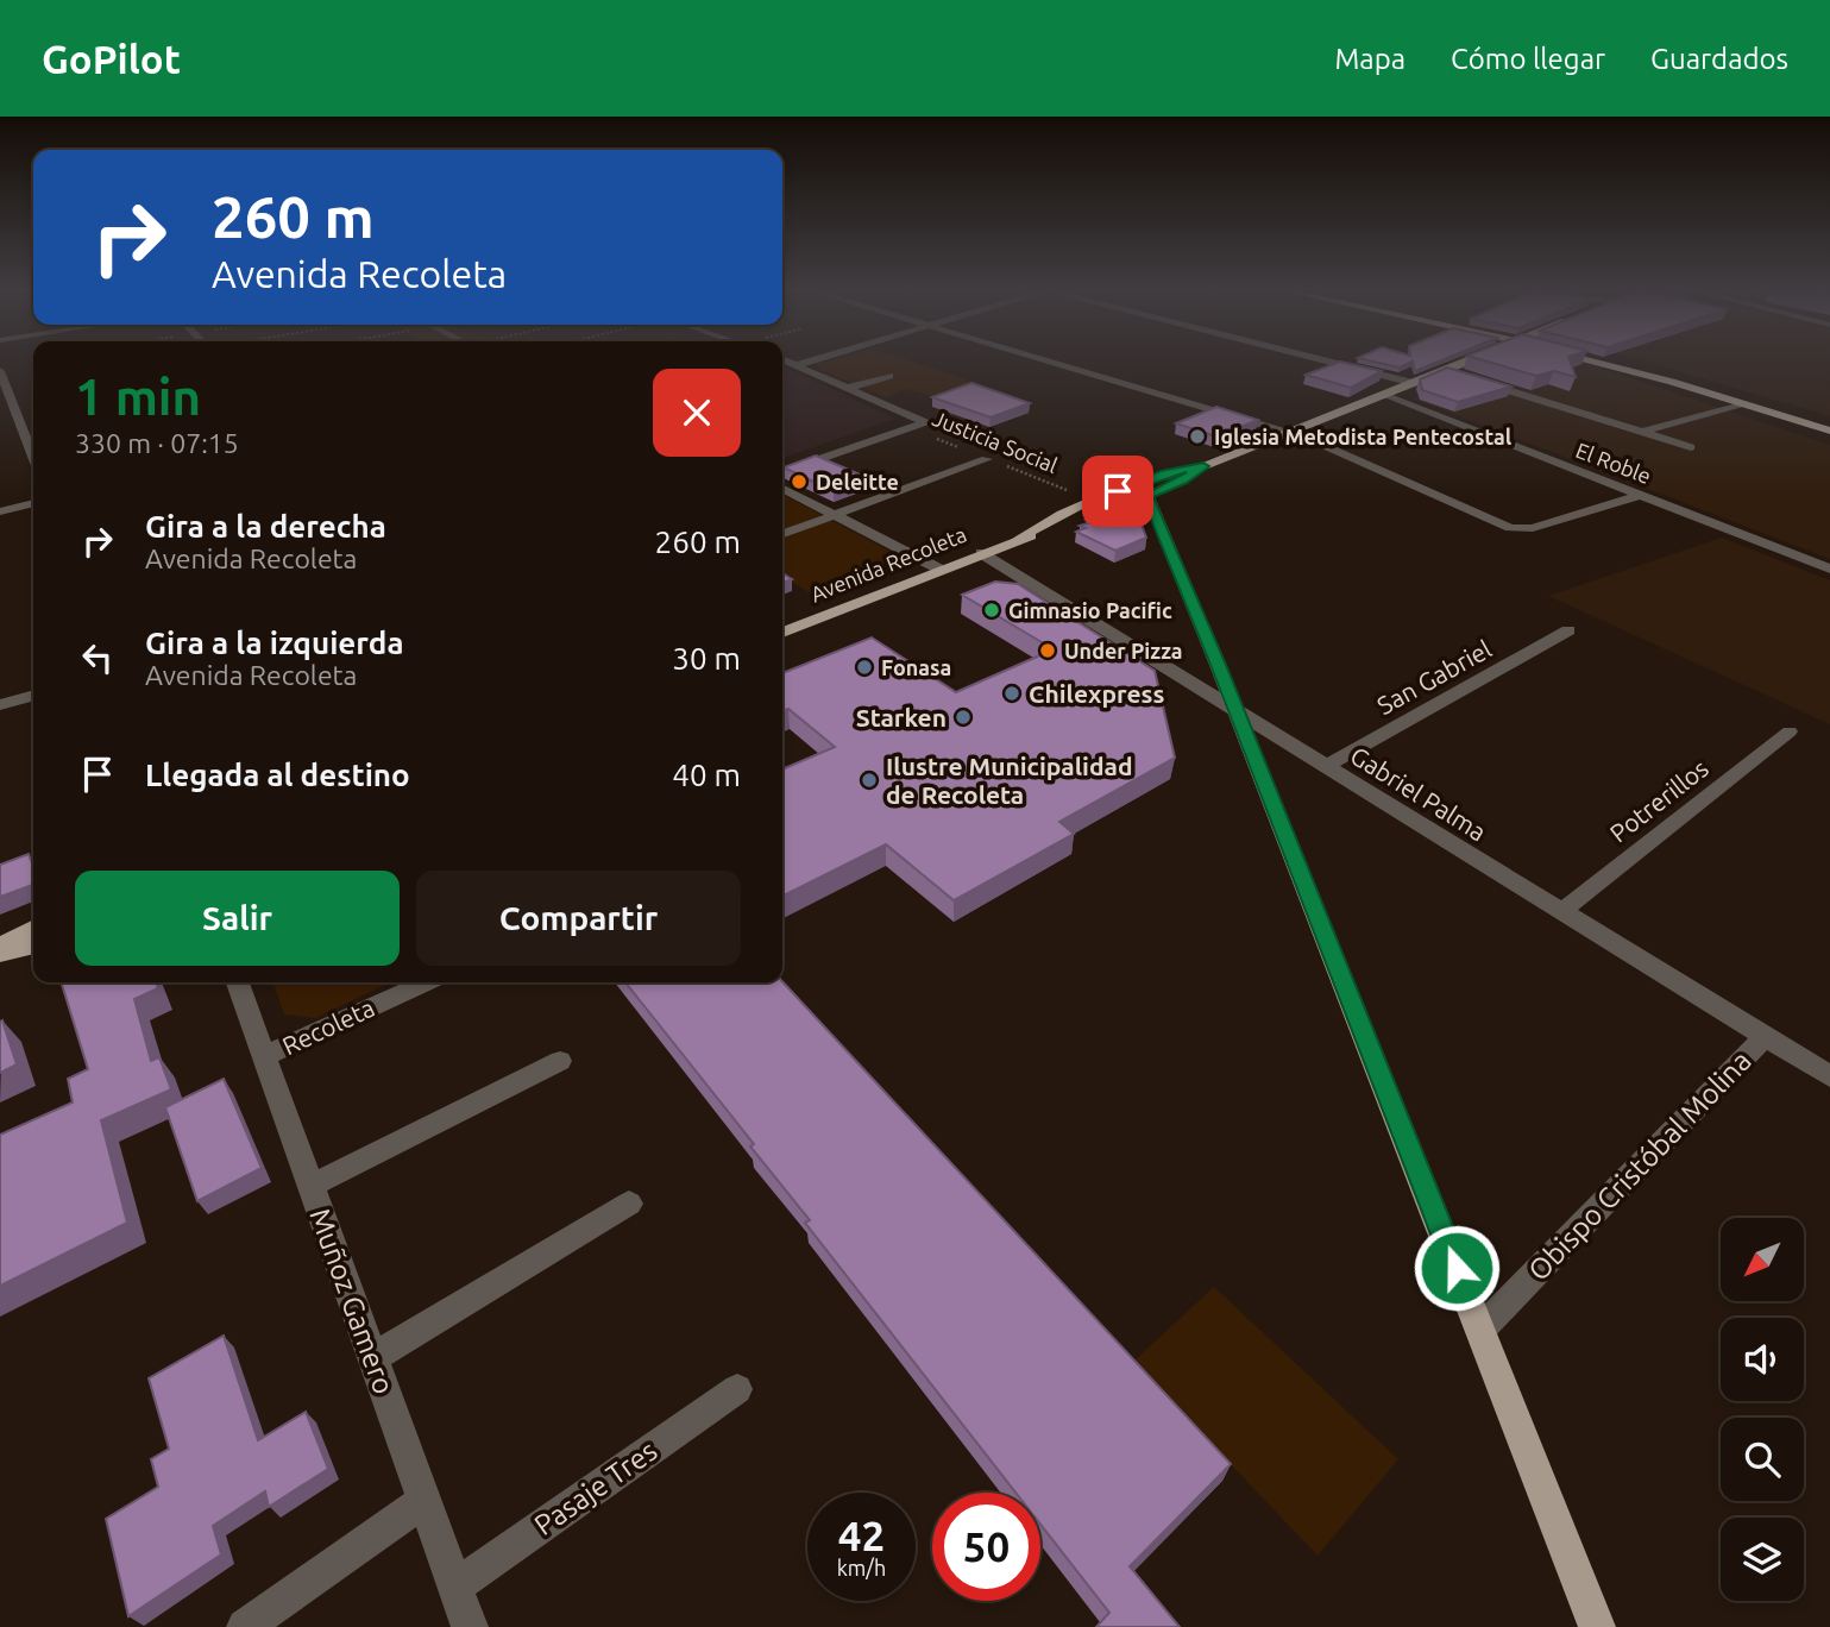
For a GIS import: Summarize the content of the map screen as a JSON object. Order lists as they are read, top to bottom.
{
  "streets": {
    "main road": ["Avenida Recoleta"],
    "street": [
      "Justicia Social",
      "El Roble",
      "San Gabriel",
      "Gabriel Palma",
      "Potrerillos",
      "Recoleta",
      "Obispo Cristóbal Molina",
      "Muñoz Gamero",
      "Pasaje Tres"
    ]
  },
  "crossings": [
    ["Justicia Social", "Avenida Recoleta"],
    ["El Roble", "Avenida Recoleta"],
    ["Avenida Recoleta", "Gabriel Palma"],
    ["San Gabriel", "Gabriel Palma"],
    ["Gabriel Palma", "Potrerillos"],
    ["Gabriel Palma", "Obispo Cristóbal Molina"],
    ["Recoleta", "Muñoz Gamero"],
    ["Muñoz Gamero", "Pasaje Tres"]
  ],
  "places": [
    "Iglesia Metodista Pentecostal",
    "Deleitte",
    "Gimnasio Pacific",
    "Under Pizza",
    "Fonasa",
    "Chilexpress",
    "Starken",
    "Ilustre Municipalidad de Recoleta"
  ],
  "north": "bottom left",
  "page": {
    "header": "GoPilot",
    "nav": ["Mapa", "Cómo llegar", "Guardados"],
    "turn": ["260 m", "Avenida Recoleta"],
    "heading": ["1 min", "330 m · 07:15"],
    "list": [
      {
        "name": "Gira a la derecha",
        "note": "Avenida Recoleta",
        "value": "260 m"
      },
      {
        "name": "Gira a la izquierda",
        "note": "Avenida Recoleta",
        "value": "30 m"
      },
      {
        "name": "Llegada al destino",
        "value": "40 m"
      }
    ],
    "buttons": ["Salir", "Compartir"],
    "speed": "42 km/h",
    "limit": "50"
  }
}
